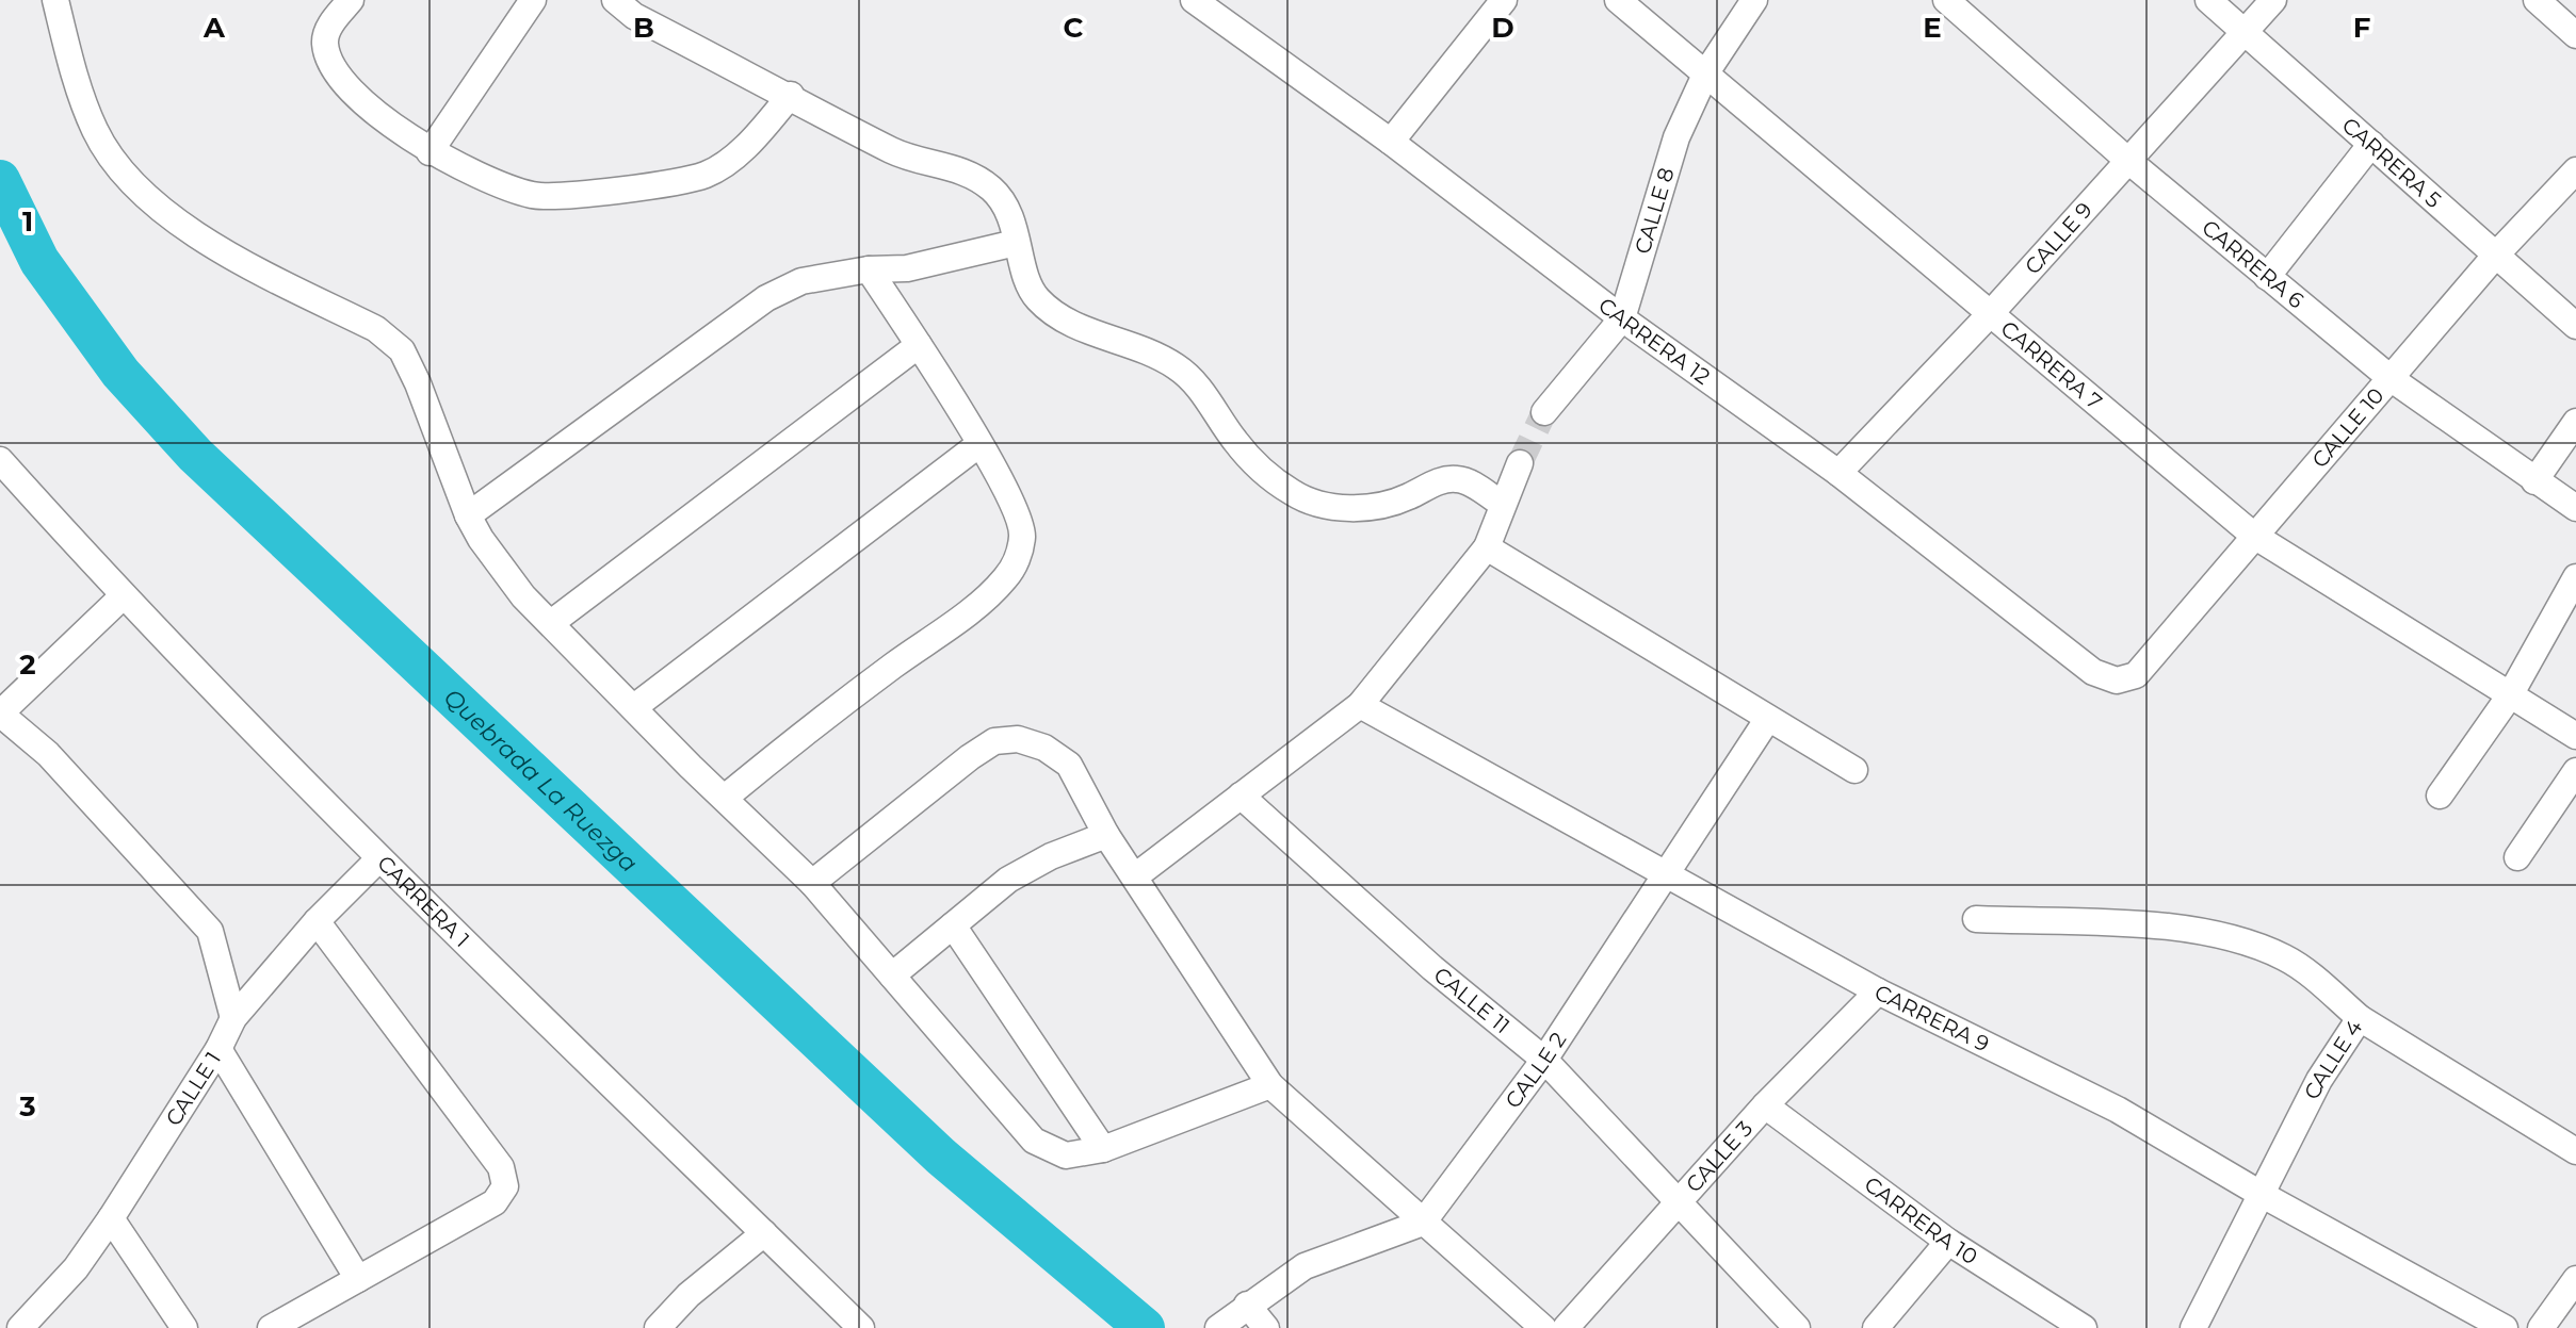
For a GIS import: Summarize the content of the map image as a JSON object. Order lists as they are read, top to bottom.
{
  "streets": {
    "street": [
      "CARRERA 5",
      "CALLE 8",
      "CALLE 9",
      "CARRERA 6",
      "CARRERA 12",
      "CARRERA 7",
      "CALLE 10",
      "CARRERA 1",
      "CALLE 11",
      "CARRERA 9",
      "CALLE 4",
      "CALLE 2",
      "CALLE 1",
      "CALLE 3",
      "CARRERA 10"
    ]
  },
  "crossings": [
    ["CARRERA 5", "CALLE 9"],
    ["CARRERA 5", "CALLE 10"],
    ["CALLE 8", "CARRERA 12"],
    ["CALLE 8", "CARRERA 7"],
    ["CALLE 9", "CARRERA 6"],
    ["CALLE 9", "CARRERA 12"],
    ["CALLE 9", "CARRERA 7"],
    ["CARRERA 6", "CALLE 10"],
    ["CARRERA 12", "CALLE 10"],
    ["CARRERA 7", "CALLE 10"],
    ["CARRERA 1", "CALLE 1"],
    ["CALLE 11", "CALLE 2"],
    ["CALLE 11", "CALLE 3"],
    ["CARRERA 9", "CALLE 4"],
    ["CARRERA 9", "CALLE 2"],
    ["CARRERA 9", "CALLE 3"],
    ["CALLE 3", "CARRERA 10"]
  ],
  "water": ["Quebrada La Ruezga"],
  "grid": {
    "columns": [
      "A",
      "B",
      "C",
      "D",
      "E",
      "F"
    ],
    "rows": ["1", "2", "3"]
  }
}
